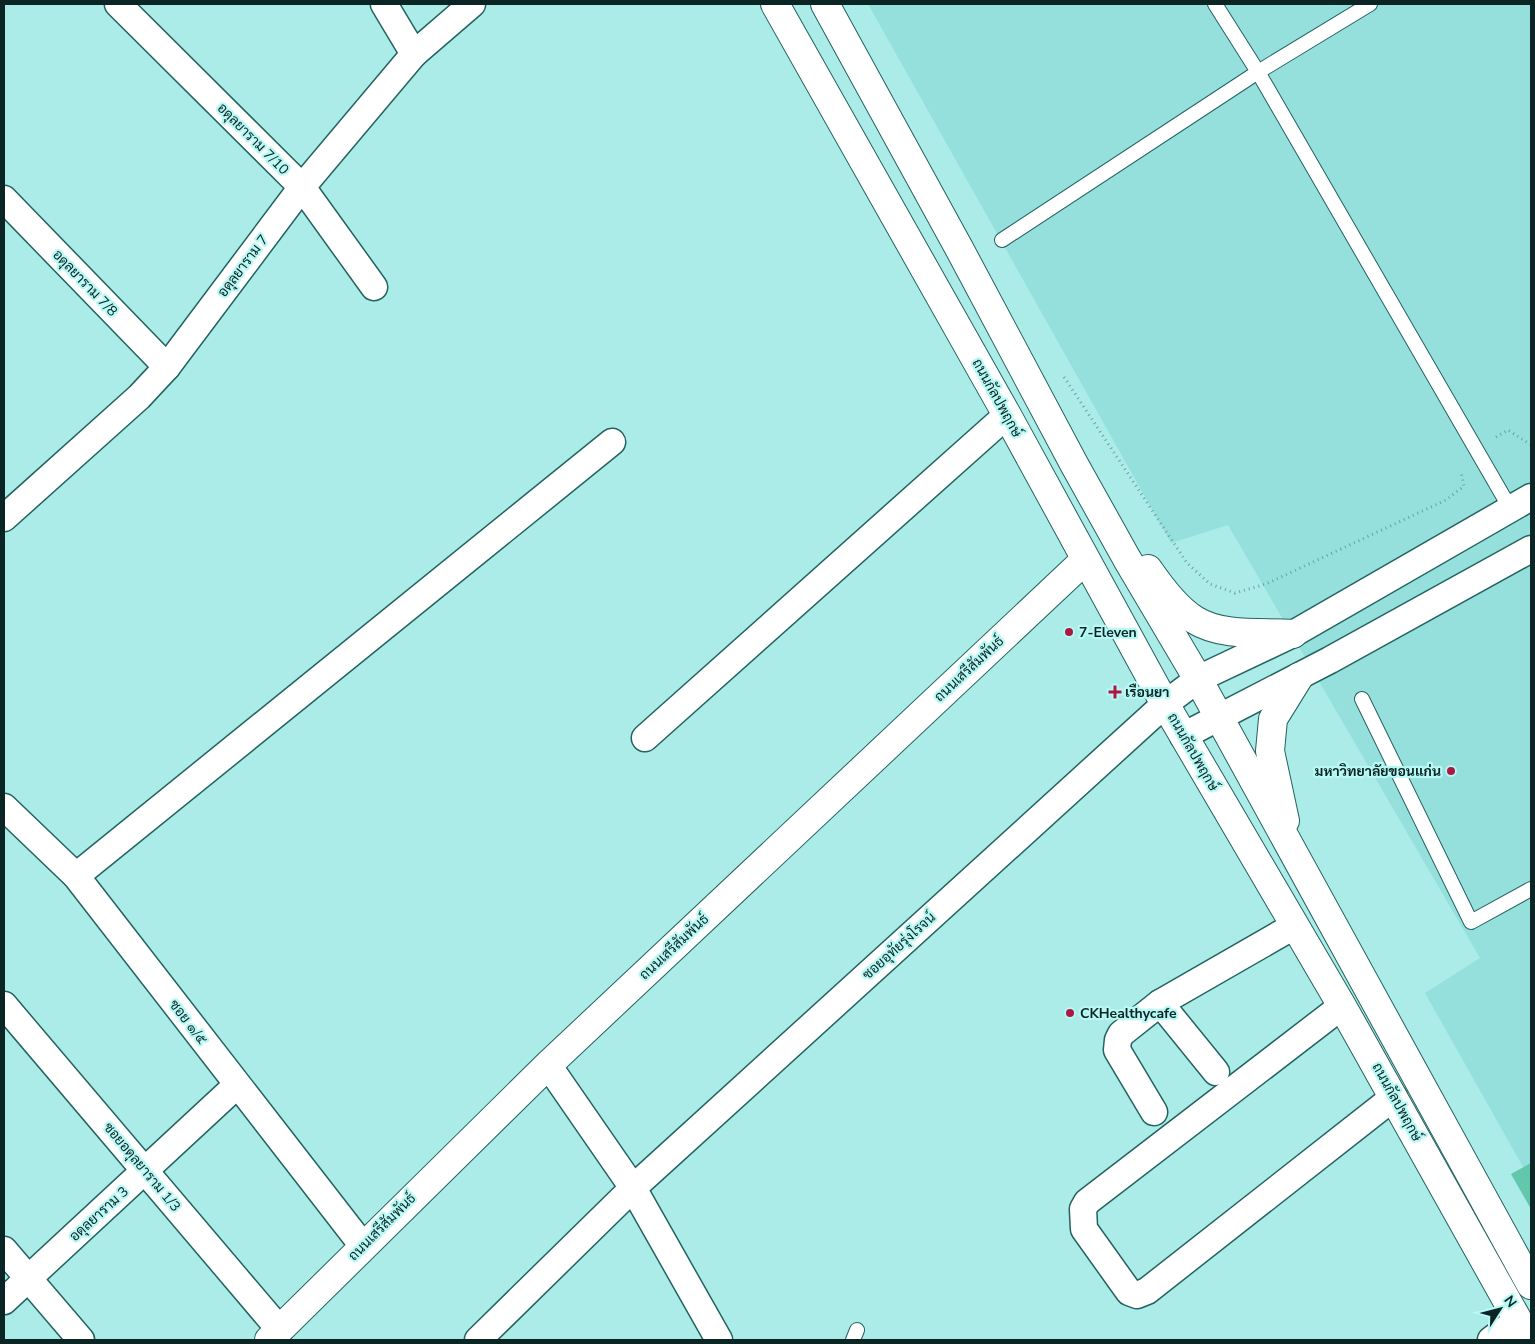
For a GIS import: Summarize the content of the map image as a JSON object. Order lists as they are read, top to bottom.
{
  "streets": {
    "main road": ["ถนนกัลปพฤกษ์", "ถนนเสรีสัมพันธ์"],
    "street": [
      "อดุลยาราม 7/10",
      "อดุลยาราม 7",
      "อดุลยาราม 7/8",
      "ซอยอุทัยรุ่งโรจน์",
      "ซอย ๑/๕",
      "ซอยอดุลยาราม 1/3",
      "อดุลยาราม 3"
    ]
  },
  "crossings": [
    ["อดุลยาราม 7/10", "อดุลยาราม 7"],
    ["อดุลยาราม 7", "อดุลยาราม 7/8"],
    ["ถนนกัลปพฤกษ์", "ถนนเสรีสัมพันธ์"],
    ["ถนนกัลปพฤกษ์", "ซอยอุทัยรุ่งโรจน์"],
    ["ถนนเสรีสัมพันธ์", "ซอย ๑/๕"],
    ["ถนนเสรีสัมพันธ์", "ซอยอดุลยาราม 1/3"],
    ["ซอย ๑/๕", "อดุลยาราม 3"],
    ["ซอยอดุลยาราม 1/3", "อดุลยาราม 3"]
  ],
  "places": {
    "other": ["7-Eleven", "มหาวิทยาลัยขอนแก่น", "CKHealthycafe"],
    "health": ["เรือนยา"]
  },
  "north": "top right"
}
